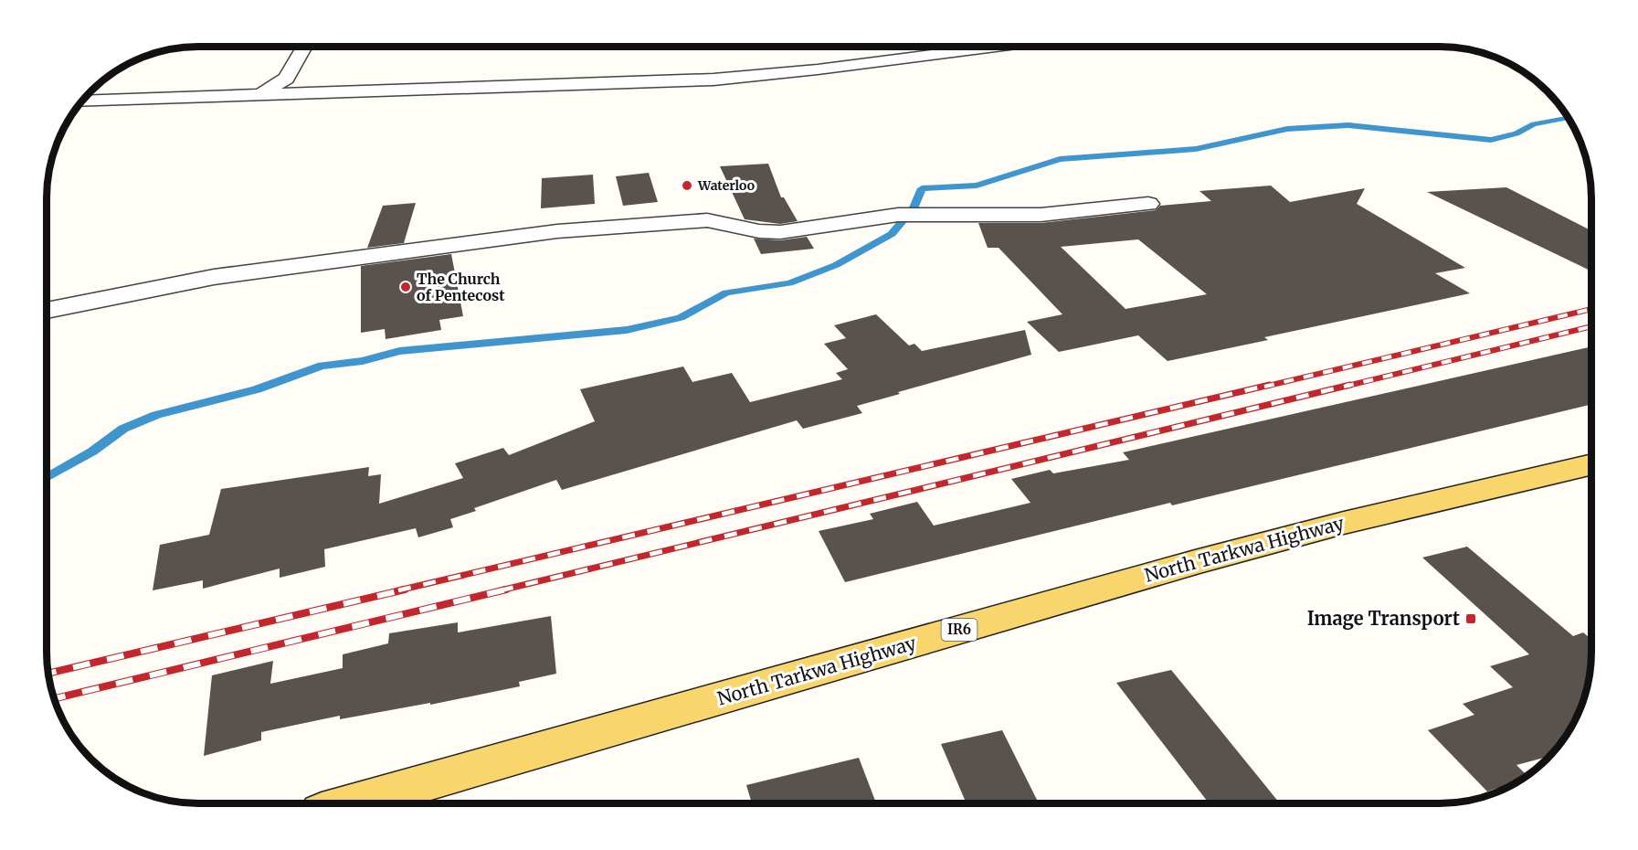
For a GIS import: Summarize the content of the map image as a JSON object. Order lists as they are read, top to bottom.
{
  "streets": {
    "main road": ["North Tarkwa Highway", "IR6"]
  },
  "places": {
    "other": ["Waterloo", "The Church of Pentecost"],
    "transit": ["Image Transport"]
  }
}
